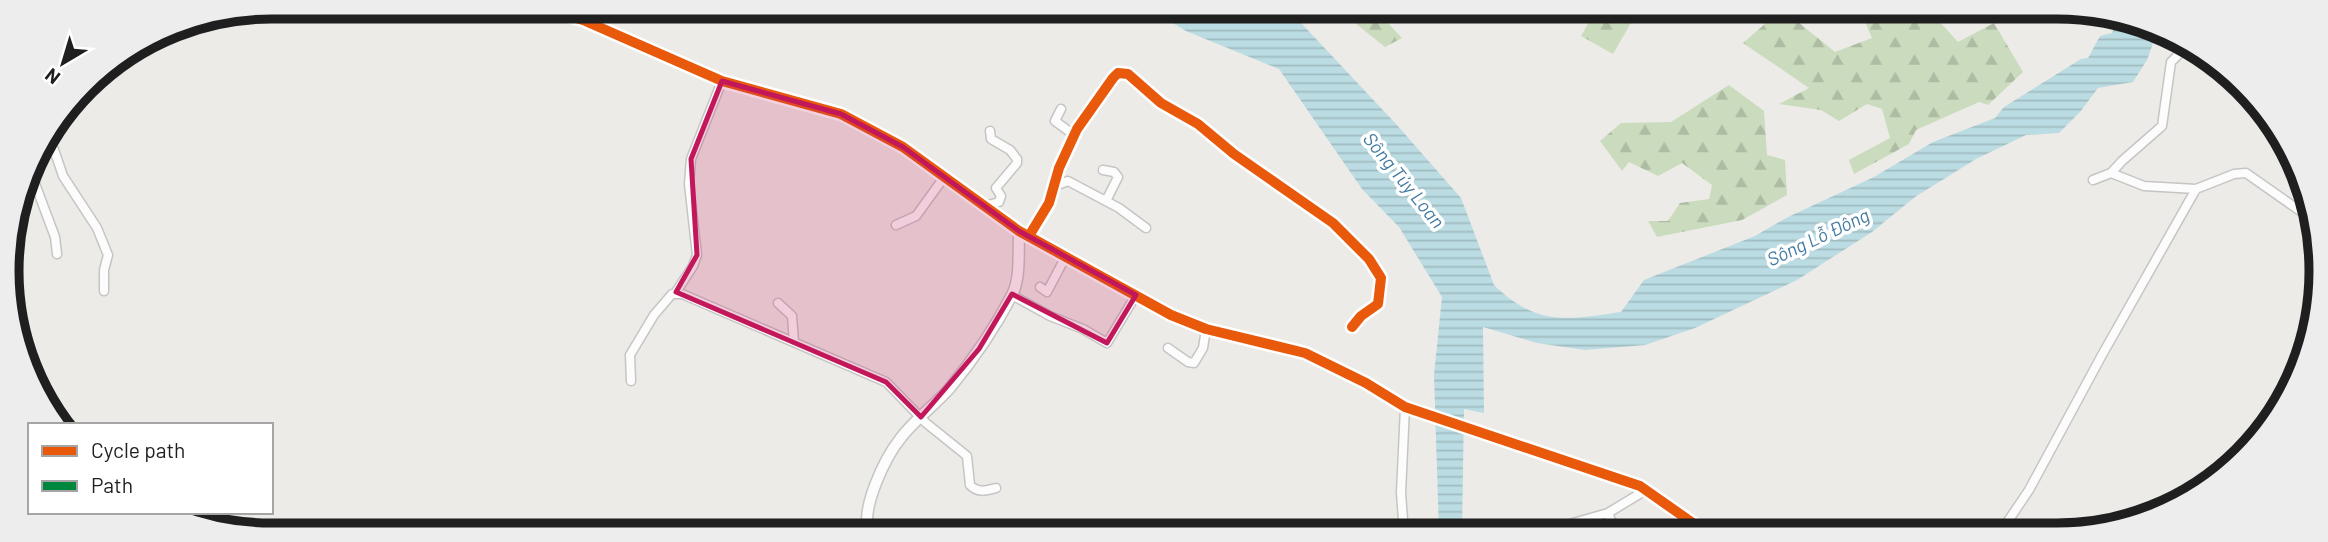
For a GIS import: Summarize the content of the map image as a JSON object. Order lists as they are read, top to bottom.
{
  "water": ["Sông Túy Loan", "Sông Lỗ Đông"],
  "legend": ["Cycle path", "Path"],
  "north": "bottom left"
}
